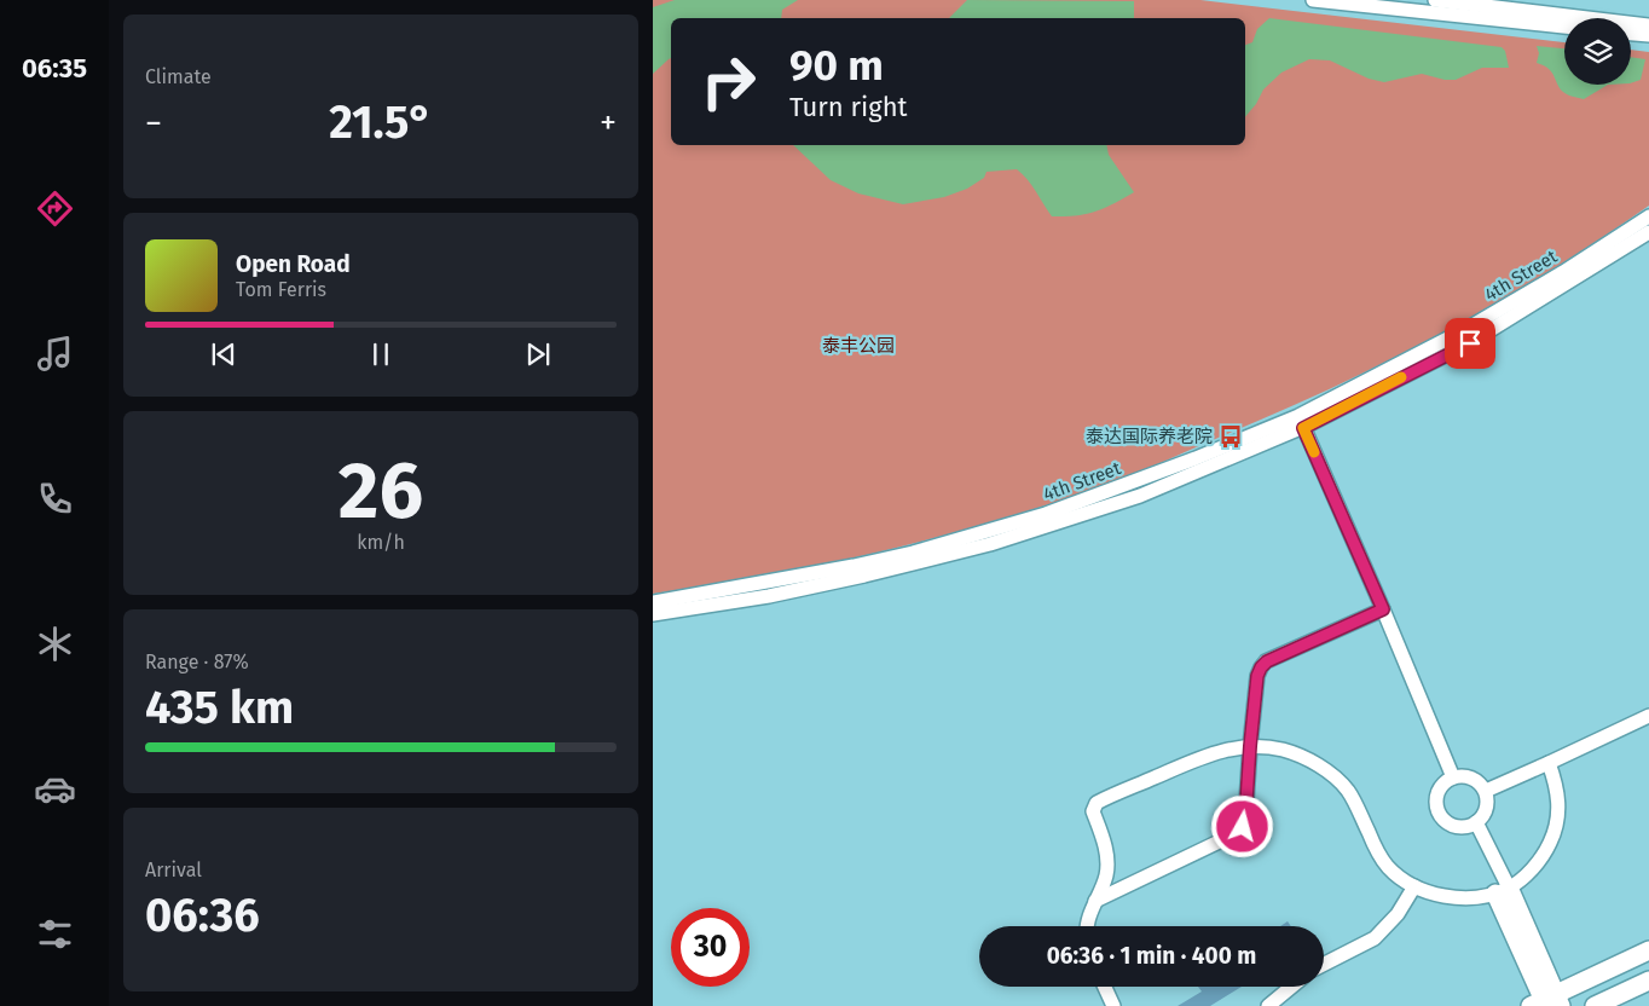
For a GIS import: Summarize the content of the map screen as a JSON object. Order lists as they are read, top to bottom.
{
  "streets": {
    "street": ["4th Street"]
  },
  "parks": ["泰丰公园"],
  "places": {
    "bus stop": ["泰达国际养老院"]
  },
  "page": {
    "tabs": "06:35",
    "tile": [
      "Climate",
      ["26", "km/h"],
      ["Range · 87%", "435 km"],
      ["Arrival", "06:36"]
    ],
    "turn": ["90 m", "Turn right"],
    "heat": ["−", "21.5°", "+"],
    "song": ["Open Road", "Tom Ferris"],
    "limit": "30",
    "trip": "06:36 · 1 min · 400 m"
  }
}
